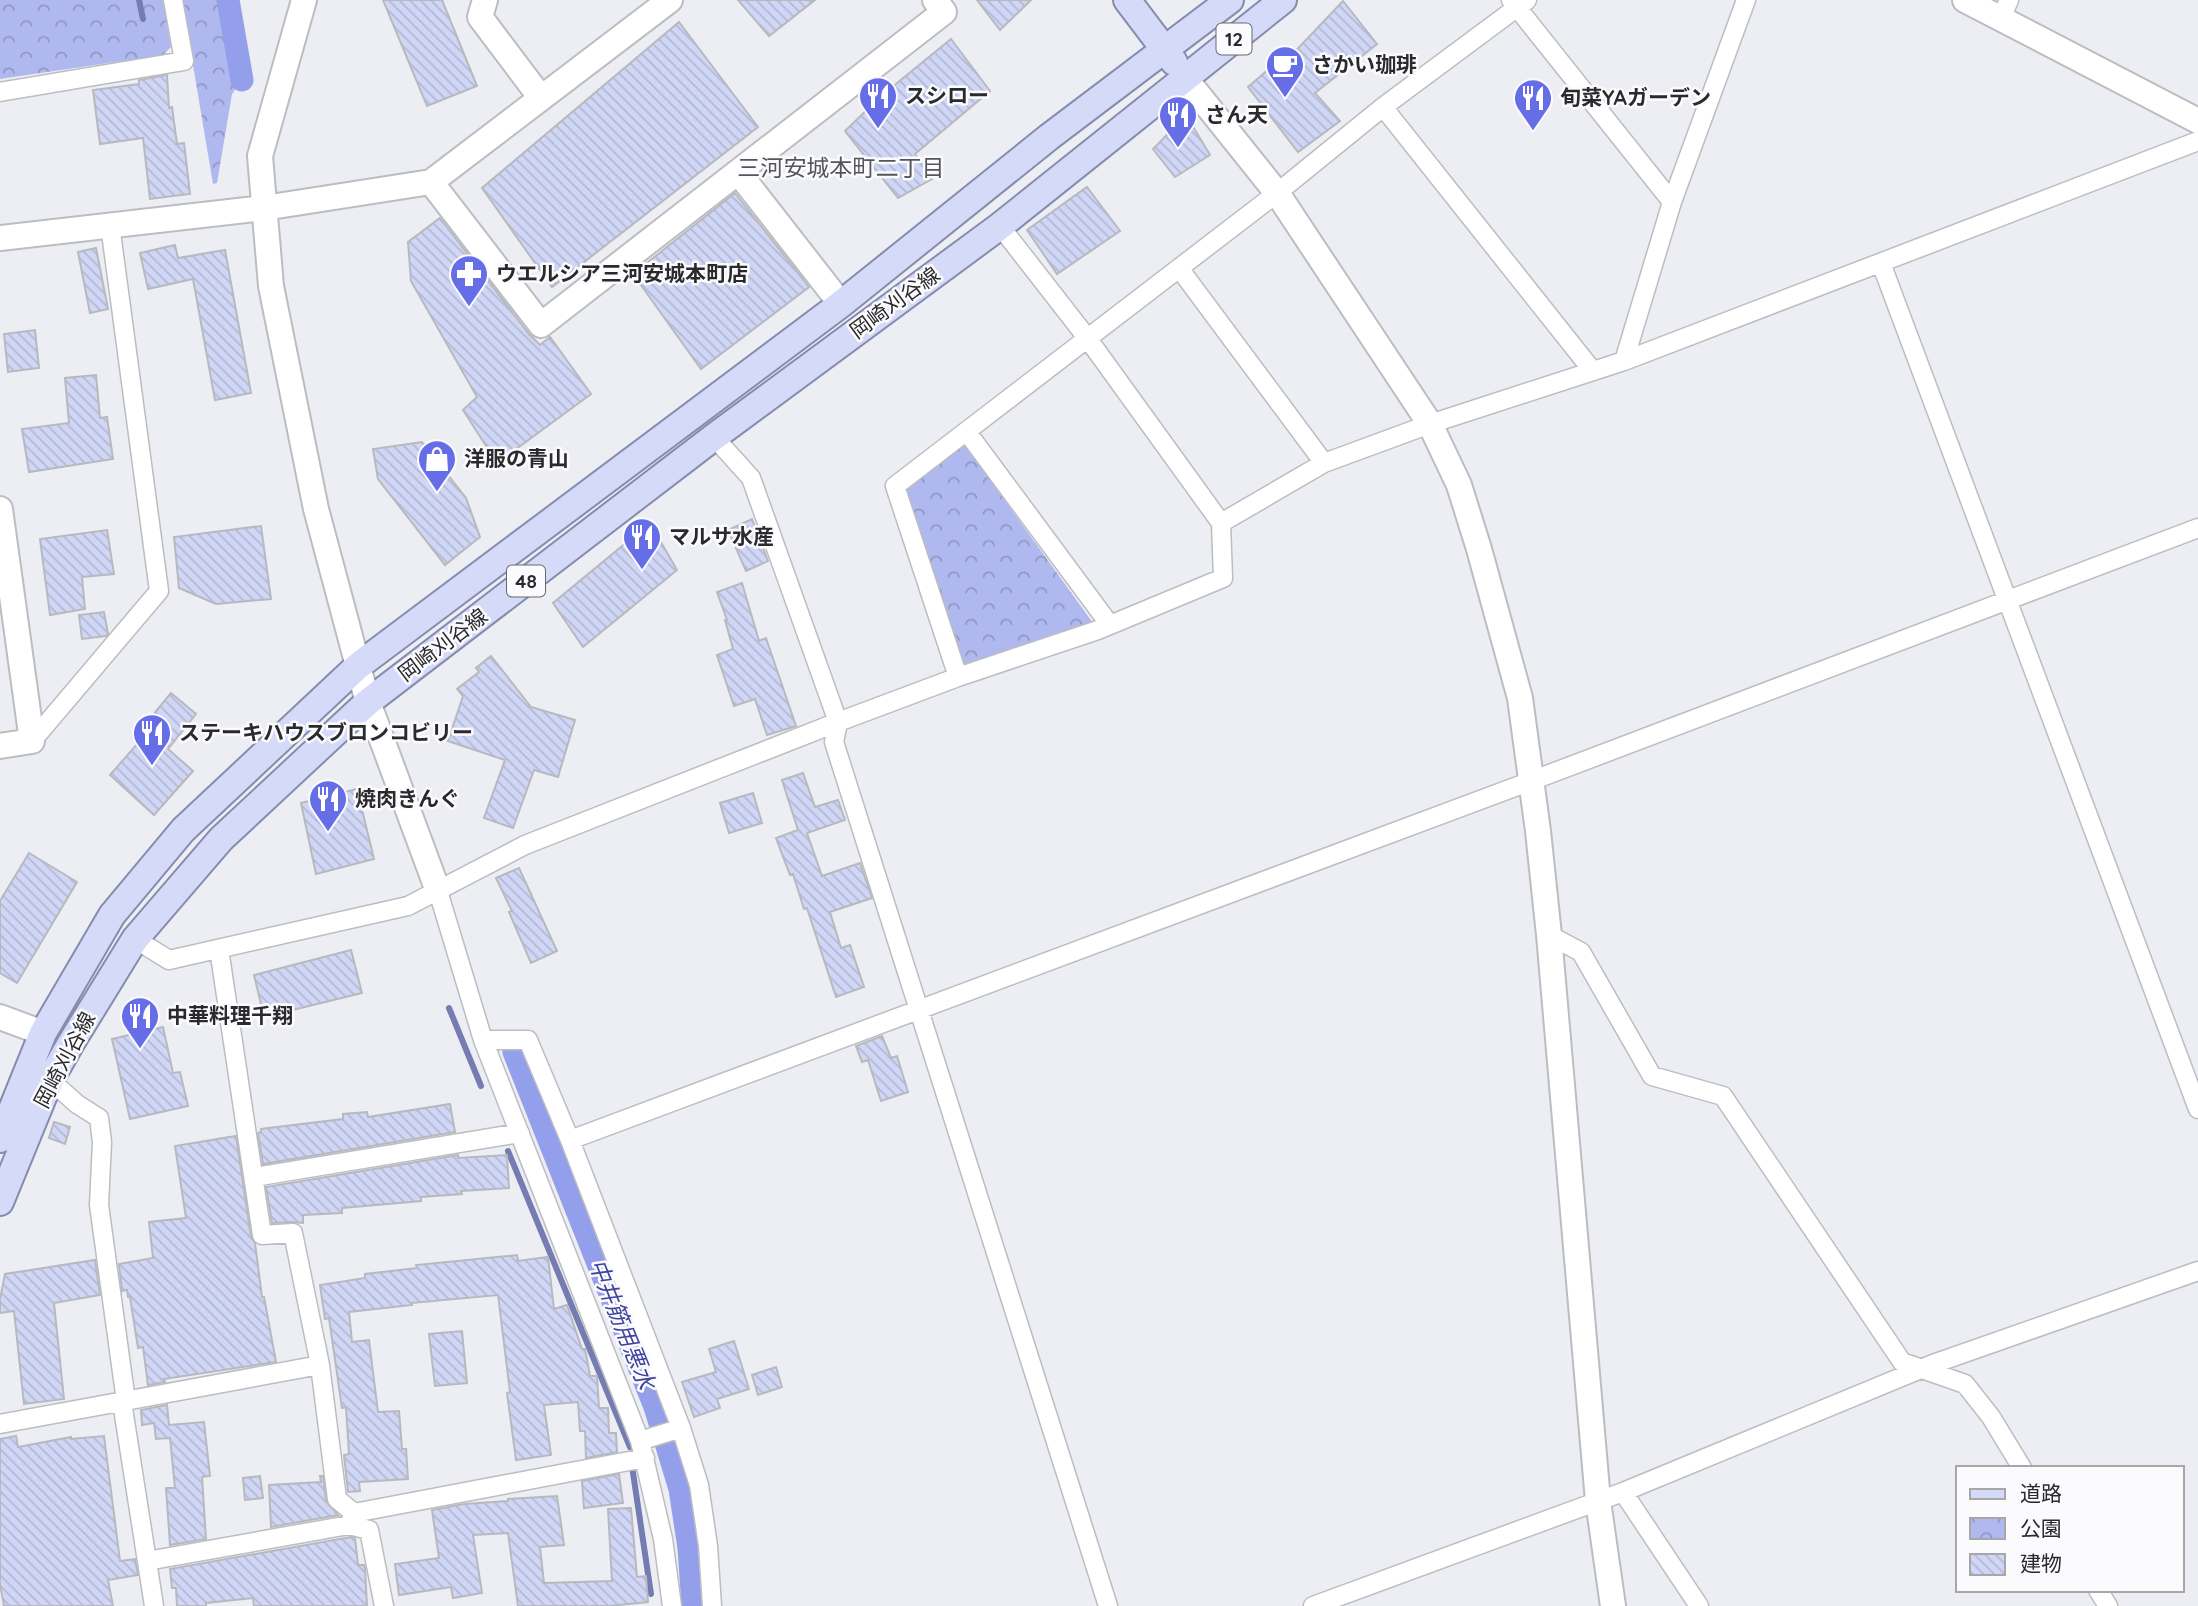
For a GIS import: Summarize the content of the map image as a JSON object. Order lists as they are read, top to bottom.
{
  "streets": {
    "main road": ["12", "岡崎刈谷線", "48"]
  },
  "crossings": [
    ["12", "岡崎刈谷線"]
  ],
  "districts": ["三河安城本町二丁目"],
  "water": ["中井筋用悪水"],
  "places": {
    "cafe": ["さかい珈琲"],
    "restaurant": [
      "スシロー",
      "旬菜YAガーデン",
      "さん天",
      "マルサ水産",
      "ステーキハウスブロンコビリー",
      "焼肉きんぐ",
      "中華料理千翔"
    ],
    "pharmacy": ["ウエルシア三河安城本町店"],
    "shop": ["洋服の青山"]
  },
  "legend": ["道路", "公園", "建物"]
}
